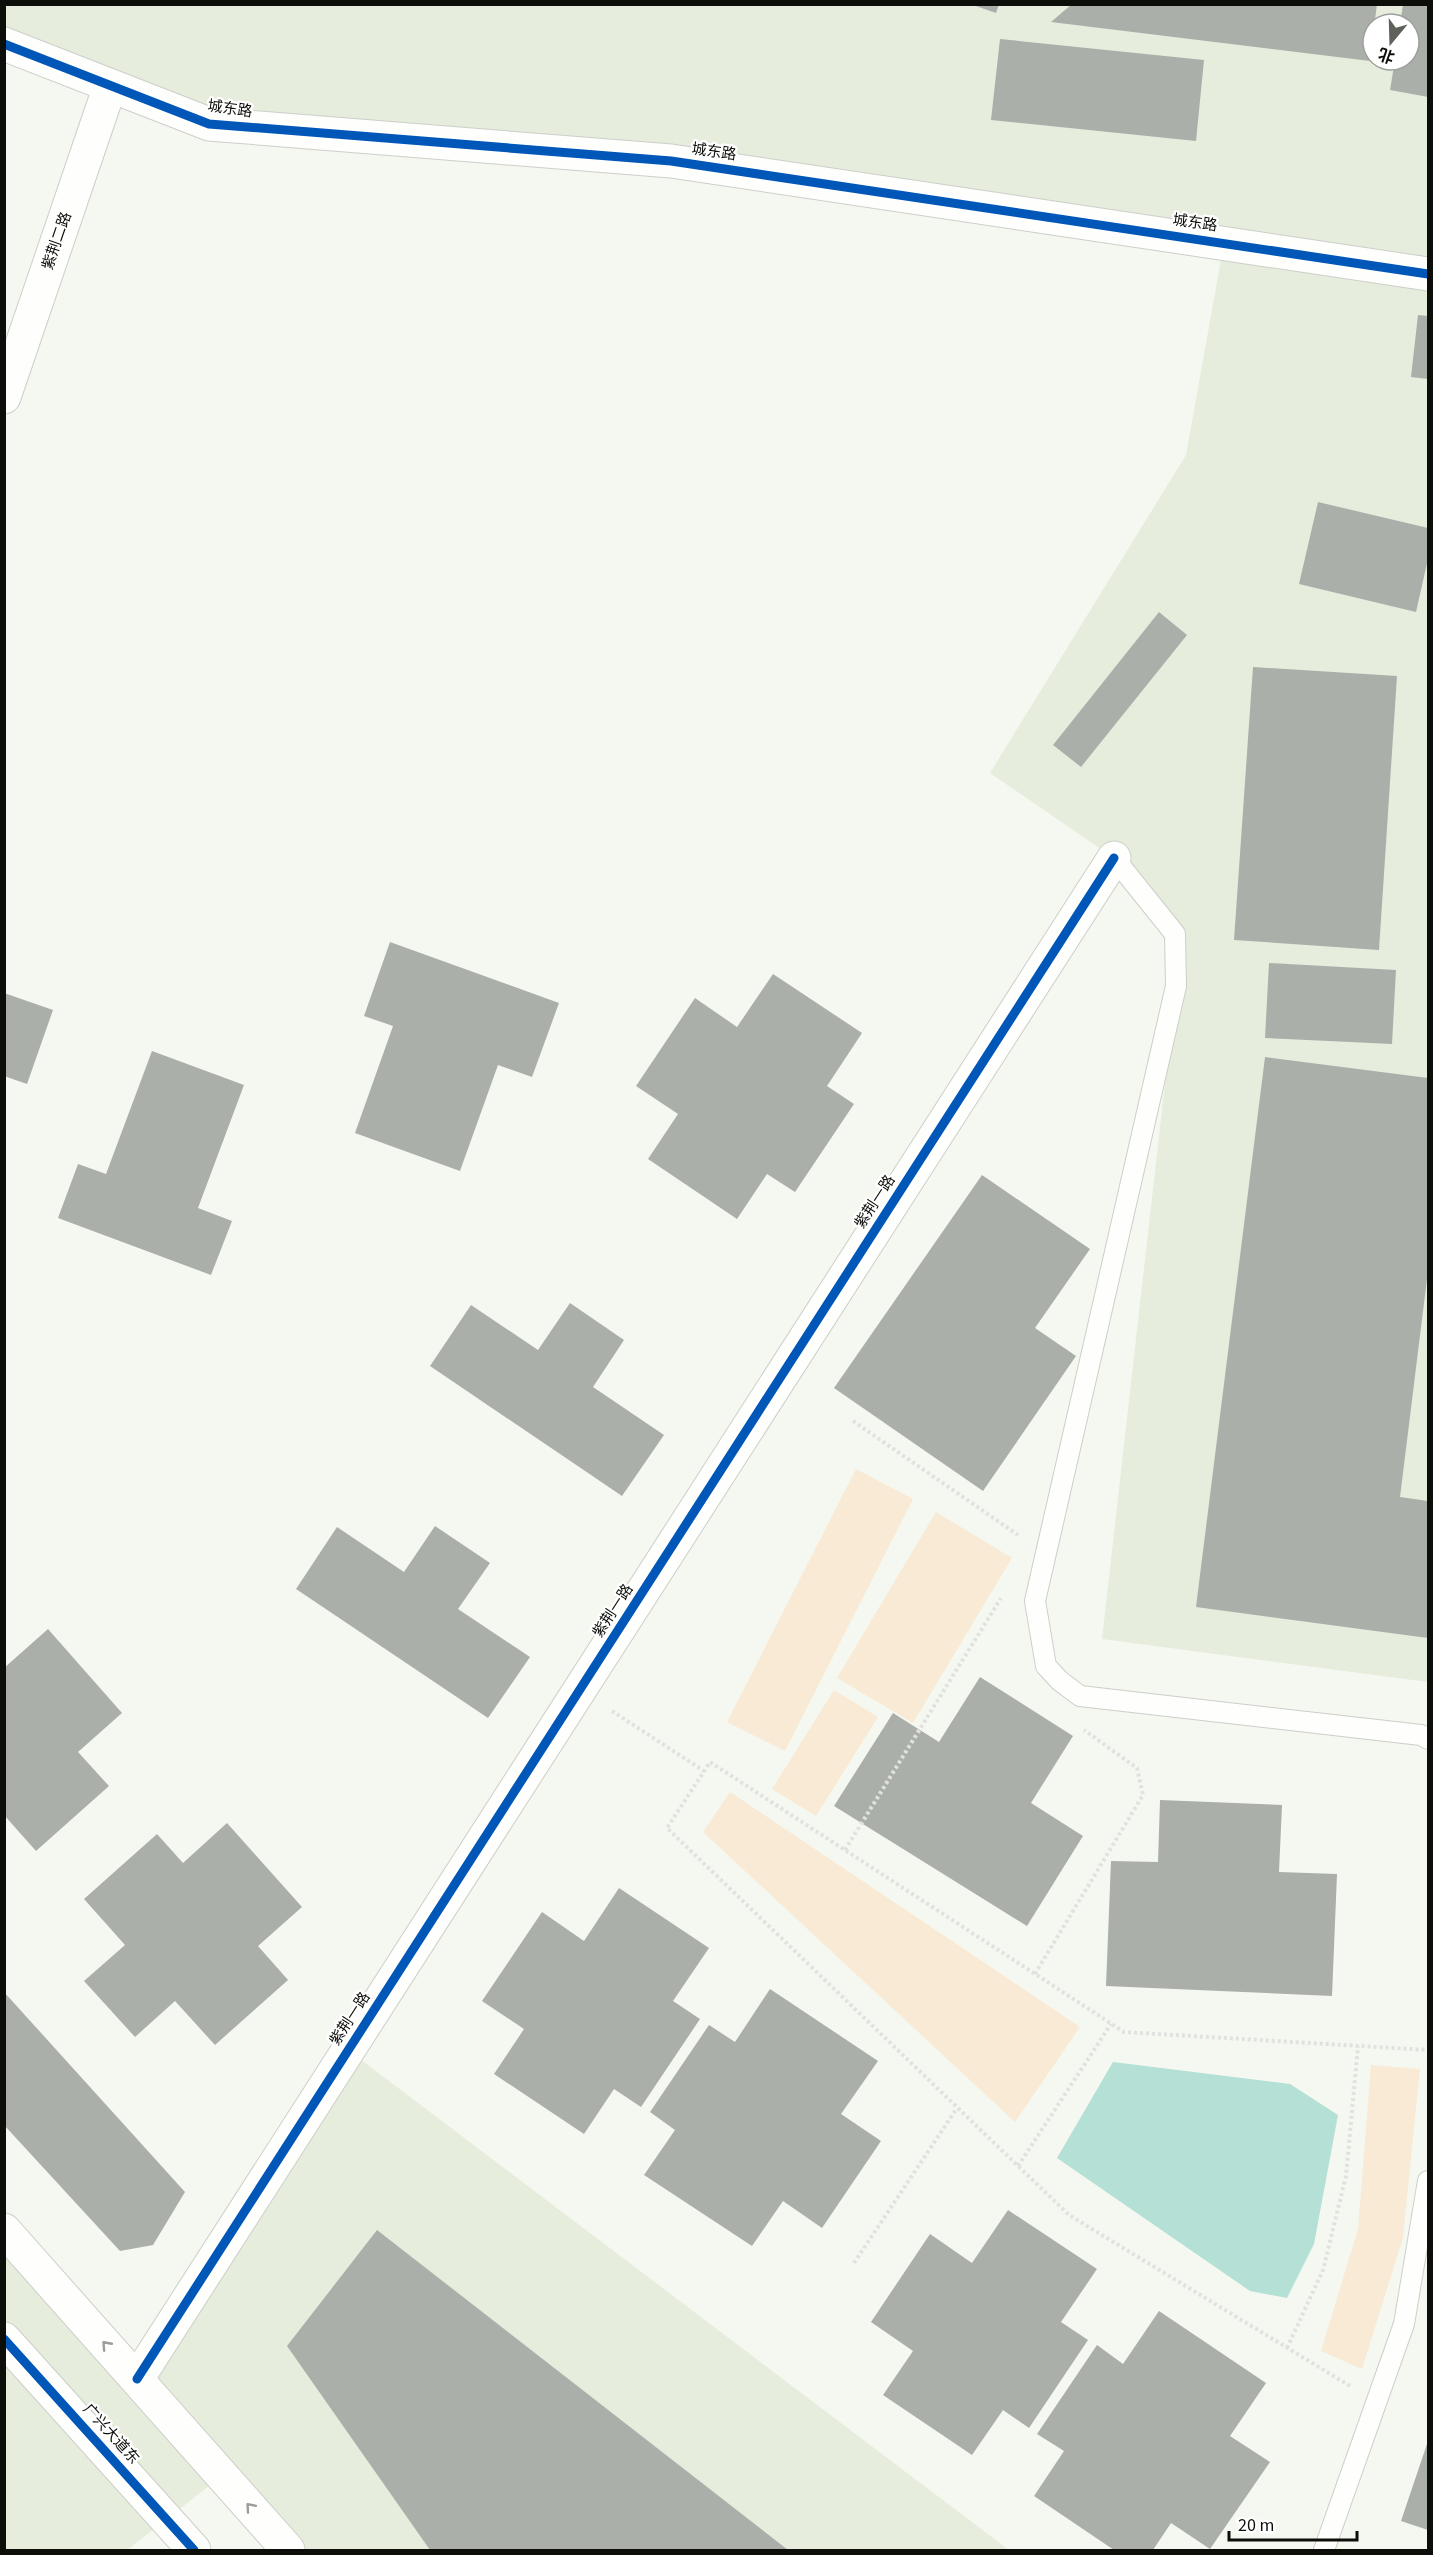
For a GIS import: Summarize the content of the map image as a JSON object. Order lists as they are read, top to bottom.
{
  "streets": {
    "main road": [
      "城东路",
      "紫荆二路",
      "紫荆一路",
      "广兴大道东"
    ]
  },
  "crossings": [
    ["城东路", "紫荆二路"]
  ],
  "scale_bar": "20 m",
  "north": "bottom"
}
